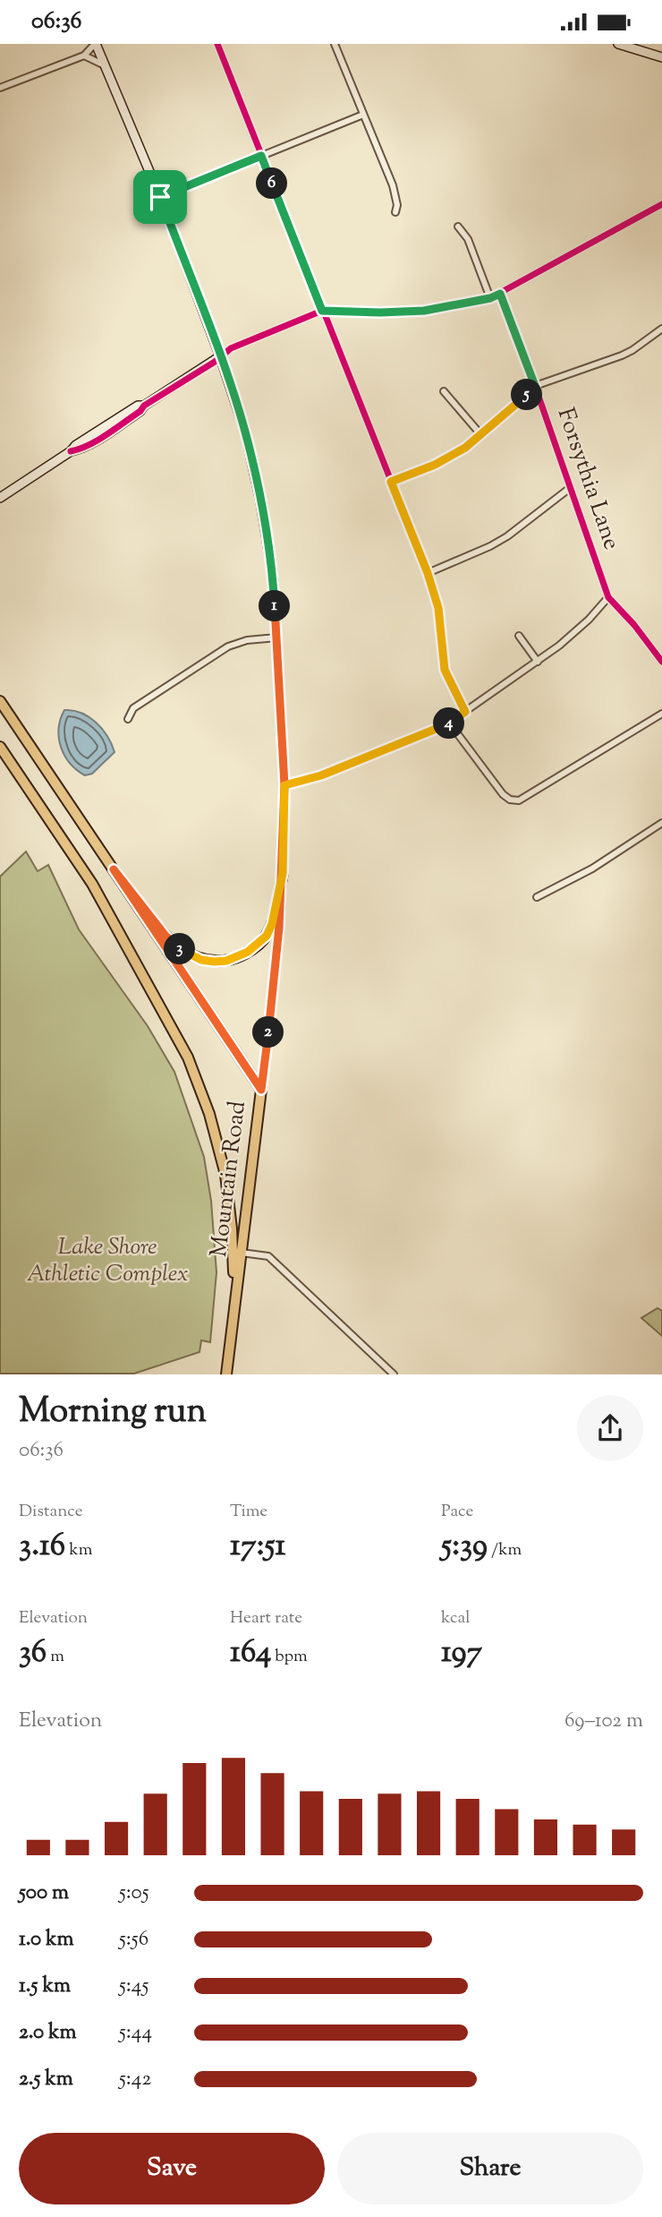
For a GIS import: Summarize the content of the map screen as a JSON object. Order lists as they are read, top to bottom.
{
  "streets": {
    "main road": ["Mountain Road"],
    "street": ["Forsythia Lane"]
  },
  "parks": ["Lake Shore Athletic Complex"],
  "page": {
    "status": "06:36",
    "pins": [
      "6",
      "5",
      "1",
      "4",
      "3",
      "2"
    ],
    "heading": ["Morning run", "06:36"],
    "stats": [
      ["Distance", "3.16 km"],
      ["Time", "17:51"],
      ["Pace", "5:39 /km"],
      ["Elevation", "36 m"],
      ["Heart rate", "164 bpm"],
      ["kcal", "197"]
    ],
    "chart": ["Elevation", "69–102 m"],
    "list": [
      {
        "name": "500 m",
        "note": "5:05"
      },
      {
        "name": "1.0 km",
        "note": "5:56"
      },
      {
        "name": "1.5 km",
        "note": "5:45"
      },
      {
        "name": "2.0 km",
        "note": "5:44"
      },
      {
        "name": "2.5 km",
        "note": "5:42"
      }
    ],
    "buttons": ["Save", "Share"]
  }
}
